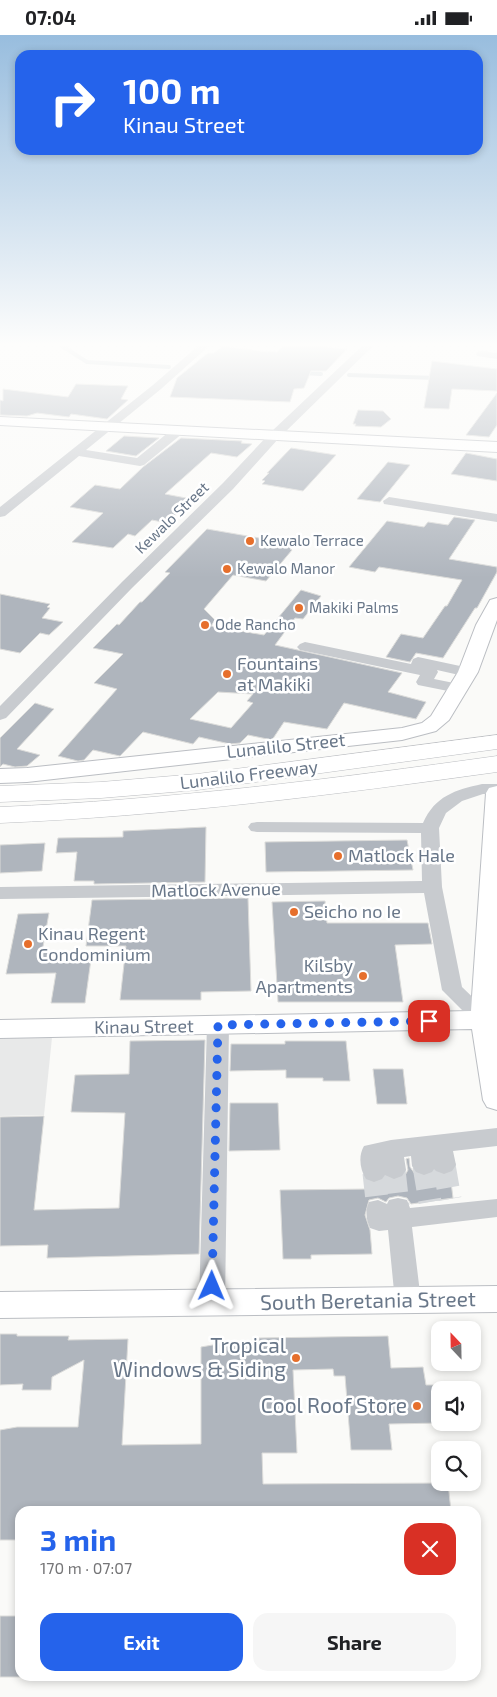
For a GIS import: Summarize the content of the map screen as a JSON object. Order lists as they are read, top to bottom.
{
  "streets": {
    "highway": ["Lunalilo Freeway"],
    "main road": ["Lunalilo Street", "Kinau Street", "South Beretania Street"],
    "street": ["Kewalo Street", "Matlock Avenue"]
  },
  "places": [
    "Kewalo Terrace",
    "Kewalo Manor",
    "Makiki Palms",
    "Ode Rancho",
    "Fountains at Makiki",
    "Matlock Hale",
    "Seicho no Ie",
    "Kinau Regent Condominium",
    "Kilsby Apartments",
    "Tropical Windows & Siding",
    "Cool Roof Store"
  ],
  "north": "top",
  "page": {
    "status": "07:04",
    "turn": ["100 m", "Kinau Street"],
    "heading": ["3 min", "170 m · 07:07"],
    "buttons": ["Exit", "Share"]
  }
}
